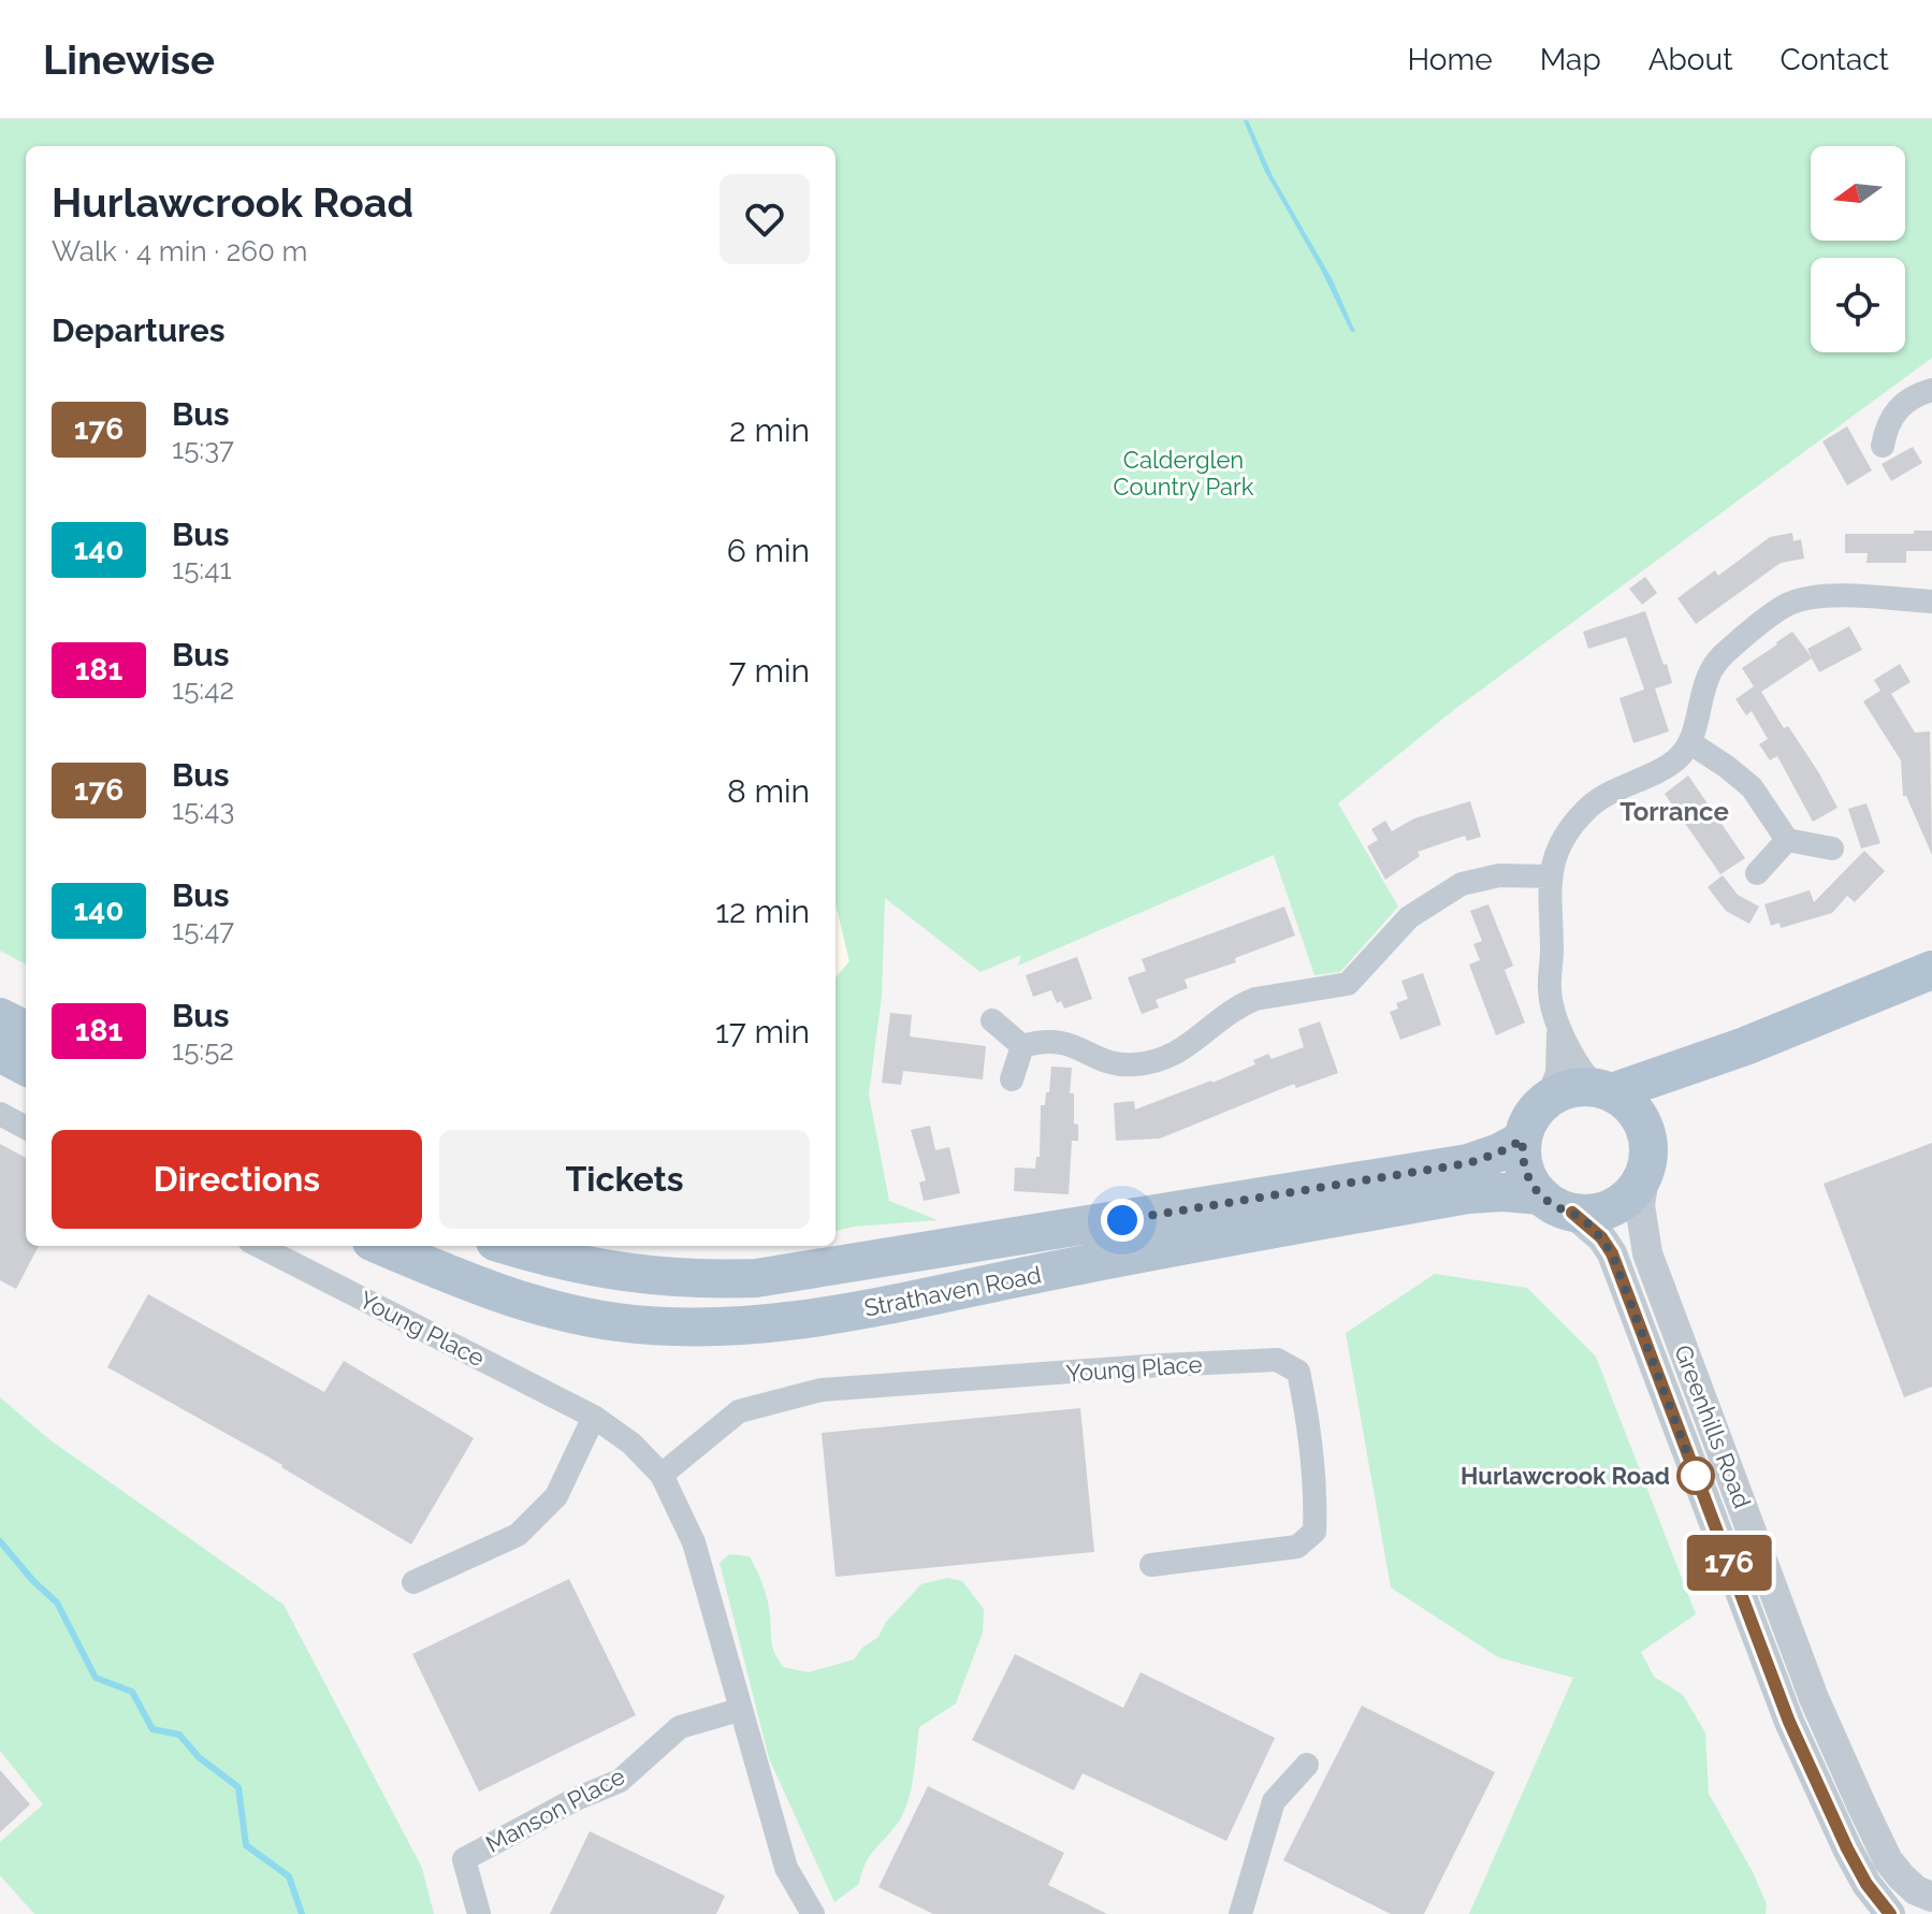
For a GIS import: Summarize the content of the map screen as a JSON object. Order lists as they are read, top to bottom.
{
  "streets": {
    "main road": ["Strathaven Road"],
    "street": ["Young Place", "Greenhills Road", "Manson Place"]
  },
  "crossings": [
    ["Strathaven Road", "Greenhills Road"],
    ["Young Place", "Manson Place"]
  ],
  "districts": ["Torrance"],
  "parks": ["Calderglen Country Park"],
  "places": ["Hurlawcrook Road"],
  "lines": ["bus line 176"],
  "north": "left",
  "page": {
    "header": "Linewise",
    "nav": [
      "Home",
      "Map",
      "About",
      "Contact"
    ],
    "on_map": "176",
    "heading": [
      ["Hurlawcrook Road", "Walk · 4 min · 260 m"],
      "Departures"
    ],
    "list": [
      {
        "mark": "176",
        "name": "Bus",
        "note": "15:37",
        "value": "2 min"
      },
      {
        "mark": "140",
        "name": "Bus",
        "note": "15:41",
        "value": "6 min"
      },
      {
        "mark": "181",
        "name": "Bus",
        "note": "15:42",
        "value": "7 min"
      },
      {
        "mark": "176",
        "name": "Bus",
        "note": "15:43",
        "value": "8 min"
      },
      {
        "mark": "140",
        "name": "Bus",
        "note": "15:47",
        "value": "12 min"
      },
      {
        "mark": "181",
        "name": "Bus",
        "note": "15:52",
        "value": "17 min"
      }
    ],
    "buttons": ["Directions", "Tickets"]
  }
}
